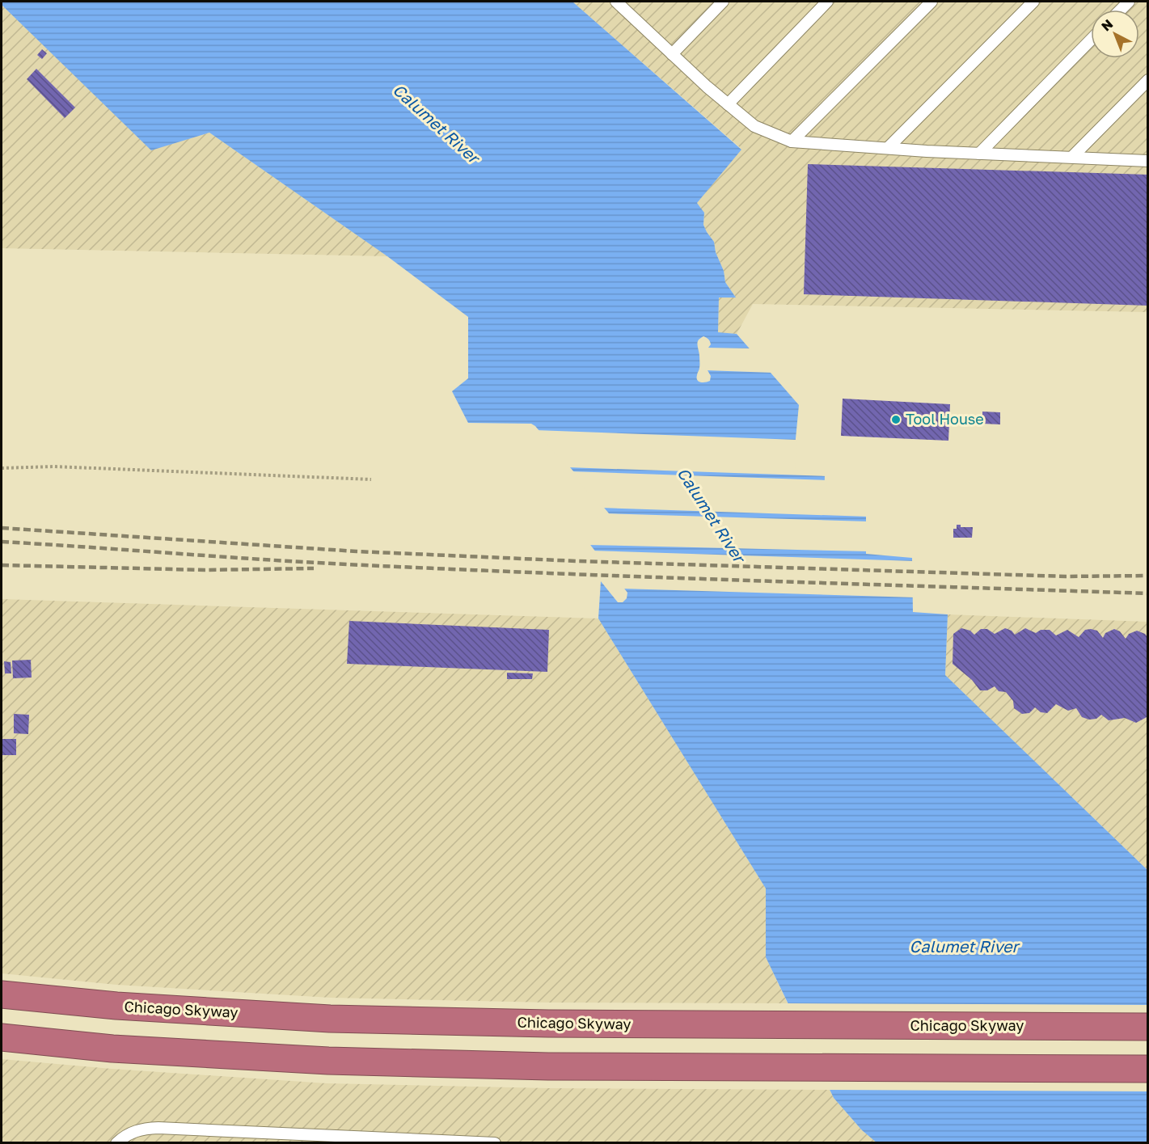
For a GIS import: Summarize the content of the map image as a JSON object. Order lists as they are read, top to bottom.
{
  "streets": {
    "highway": ["Chicago Skyway"]
  },
  "water": ["Calumet River"],
  "places": ["Tool House"],
  "north": "top left"
}
